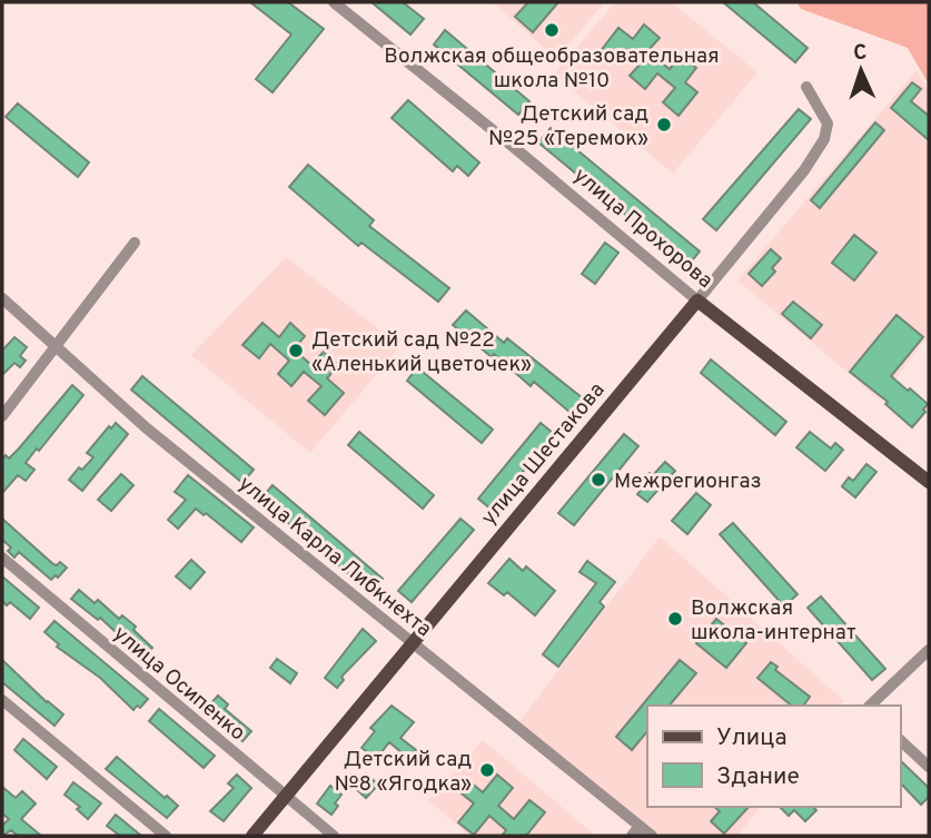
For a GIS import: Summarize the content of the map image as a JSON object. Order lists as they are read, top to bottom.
{
  "streets": {
    "main road": ["улица Прохорова", "улица Шестакова"],
    "street": ["улица Карла Либкнехта", "улица Осипенко"]
  },
  "crossings": [
    ["улица Прохорова", "улица Шестакова"],
    ["улица Шестакова", "улица Карла Либкнехта"],
    ["улица Шестакова", "улица Осипенко"]
  ],
  "places": [
    "Волжская общеобразовательная школа №10",
    "Детский сад №25 «Теремок»",
    "Детский сад №22 «Аленький цветочек»",
    "Межрегионгаз",
    "Волжская школа-интернат",
    "Детский сад №8 «Ягодка»"
  ],
  "legend": ["Улица", "Здание"],
  "north": "top"
}
